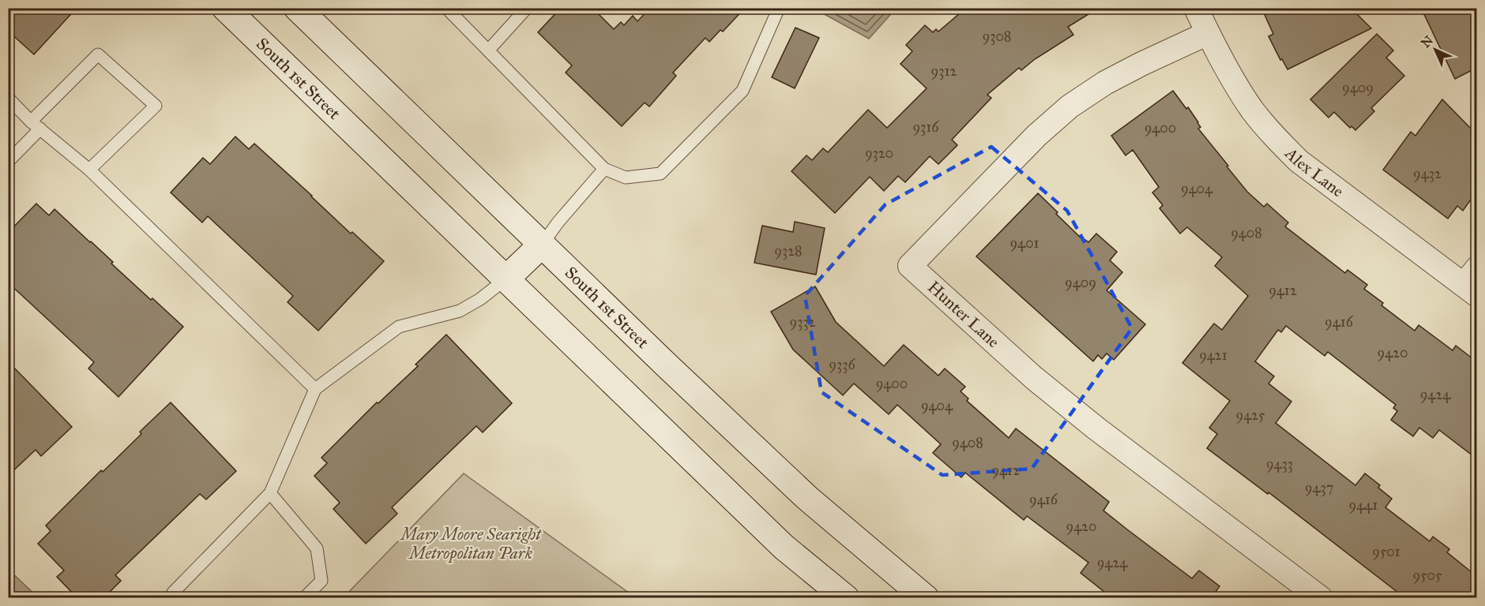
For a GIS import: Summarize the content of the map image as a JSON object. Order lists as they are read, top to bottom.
{
  "streets": {
    "main road": ["South 1st Street"],
    "street": ["Alex Lane", "Hunter Lane"]
  },
  "crossings": [
    ["Alex Lane", "Hunter Lane"]
  ],
  "parks": ["Mary Moore Searight Metropolitan Park"],
  "house_numbers": [
    "9308",
    "9312",
    "9409",
    "9316",
    "9400",
    "9320",
    "9432",
    "9404",
    "9408",
    "9401",
    "9328",
    "9409",
    "9412",
    "9332",
    "9416",
    "9420",
    "9421",
    "9336",
    "9400",
    "9424",
    "9404",
    "9425",
    "9408",
    "9433",
    "9412",
    "9437",
    "9416",
    "9441",
    "9420",
    "9501",
    "9424",
    "9505"
  ],
  "north": "top left"
}
